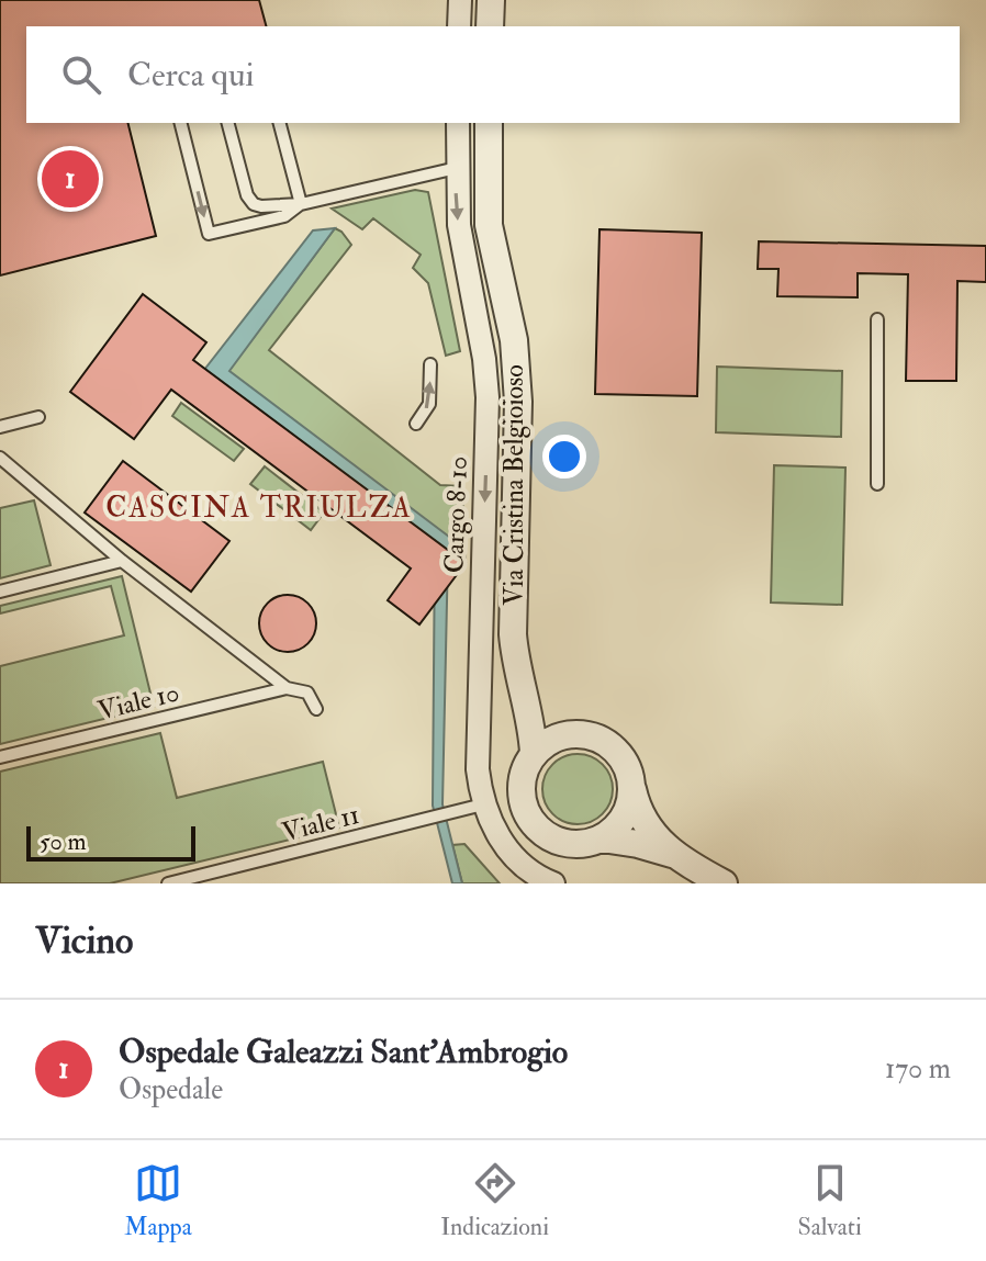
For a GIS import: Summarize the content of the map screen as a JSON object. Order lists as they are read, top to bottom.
{
  "streets": {
    "street": ["Via Cristina Belgioioso", "Cargo 8-10"],
    "lane": ["Viale 10", "Viale 11"]
  },
  "crossings": [
    ["Cargo 8-10", "Viale 11"]
  ],
  "one_way": ["Cargo 8-10"],
  "districts": ["CASCINA TRIULZA"],
  "scale_bar": "50 m",
  "page": {
    "search": "Cerca qui",
    "pins": "1",
    "scale": "50 m",
    "heading": "Vicino",
    "list": [
      {
        "mark": "1",
        "name": "Ospedale Galeazzi Sant'Ambrogio",
        "note": "Ospedale",
        "value": "170 m"
      }
    ],
    "nav": ["Mappa", "Indicazioni", "Salvati"]
  }
}
